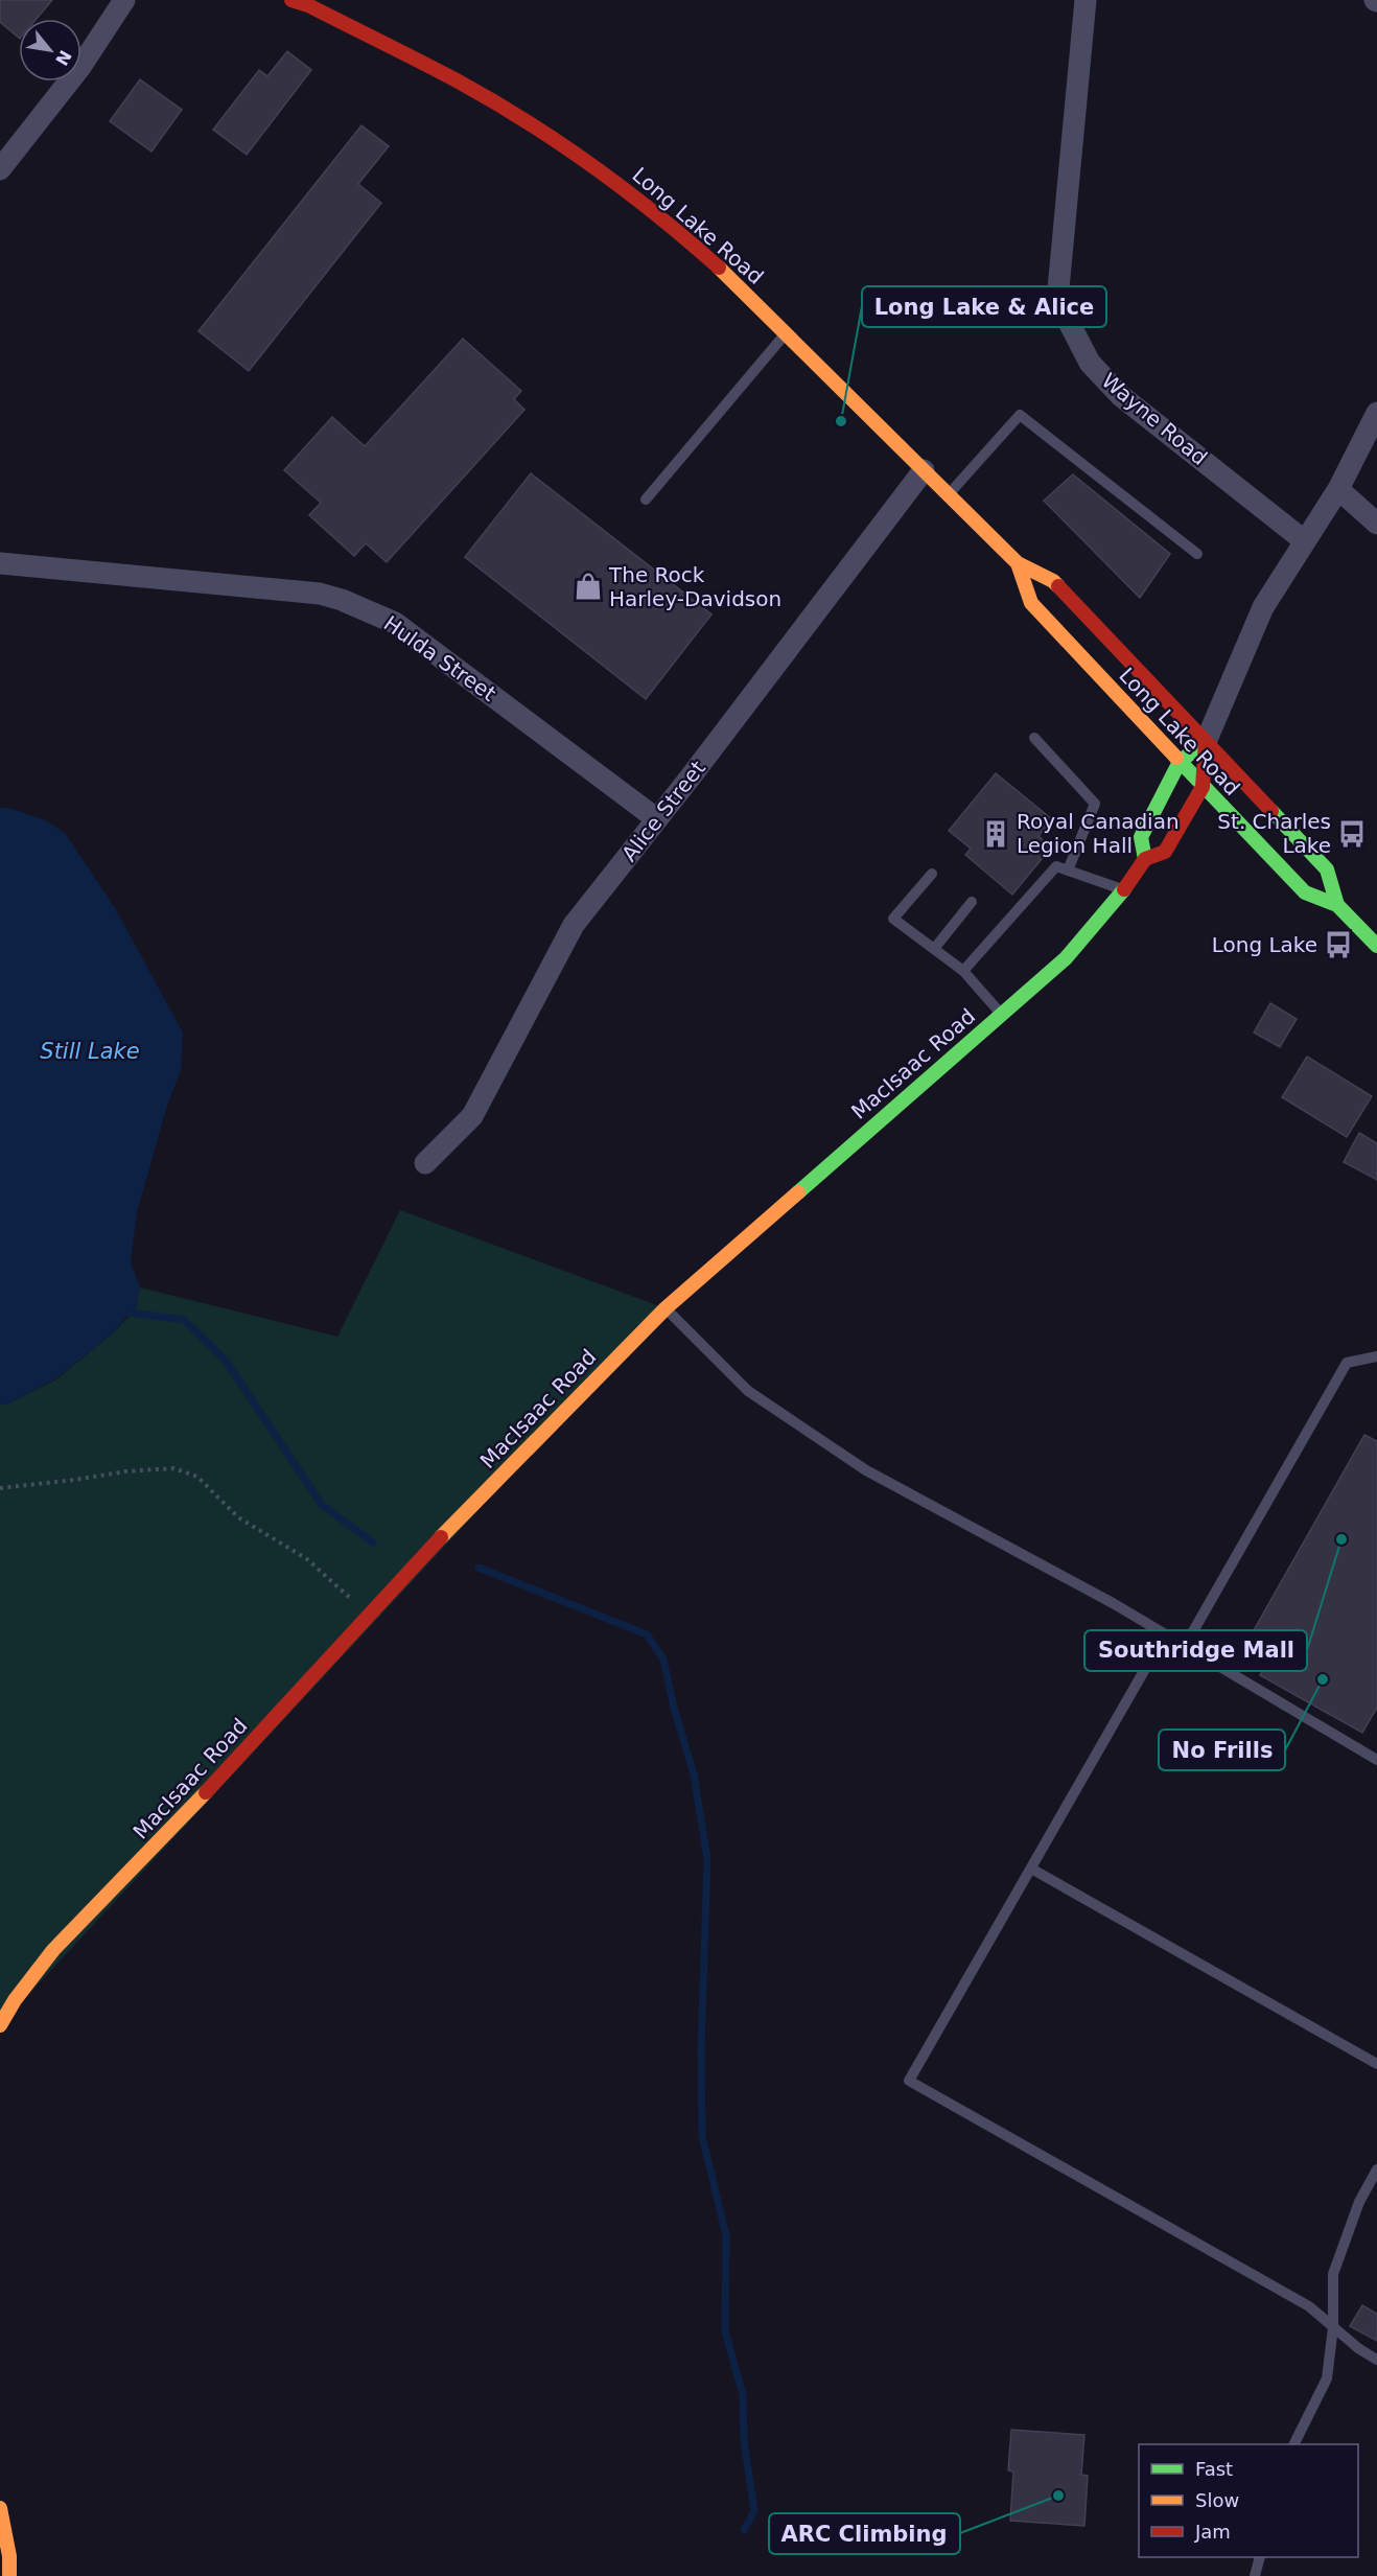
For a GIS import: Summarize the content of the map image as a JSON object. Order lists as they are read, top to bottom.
{
  "streets": {
    "street": [
      "Long Lake Road",
      "Wayne Road",
      "Hulda Street",
      "Alice Street",
      "MacIsaac Road"
    ]
  },
  "crossings": [
    ["Long Lake Road", "Alice Street"],
    ["Long Lake Road", "MacIsaac Road"],
    ["Hulda Street", "Alice Street"]
  ],
  "water": ["Still Lake"],
  "places": {
    "other": [
      "Long Lake & Alice",
      "Southridge Mall",
      "No Frills",
      "ARC Climbing"
    ],
    "shop": ["The Rock Harley-Davidson"],
    "building": ["Royal Canadian Legion Hall"],
    "bus stop": ["St. Charles Lake", "Long Lake"]
  },
  "legend": ["Fast", "Slow", "Jam"],
  "north": "bottom right"
}
